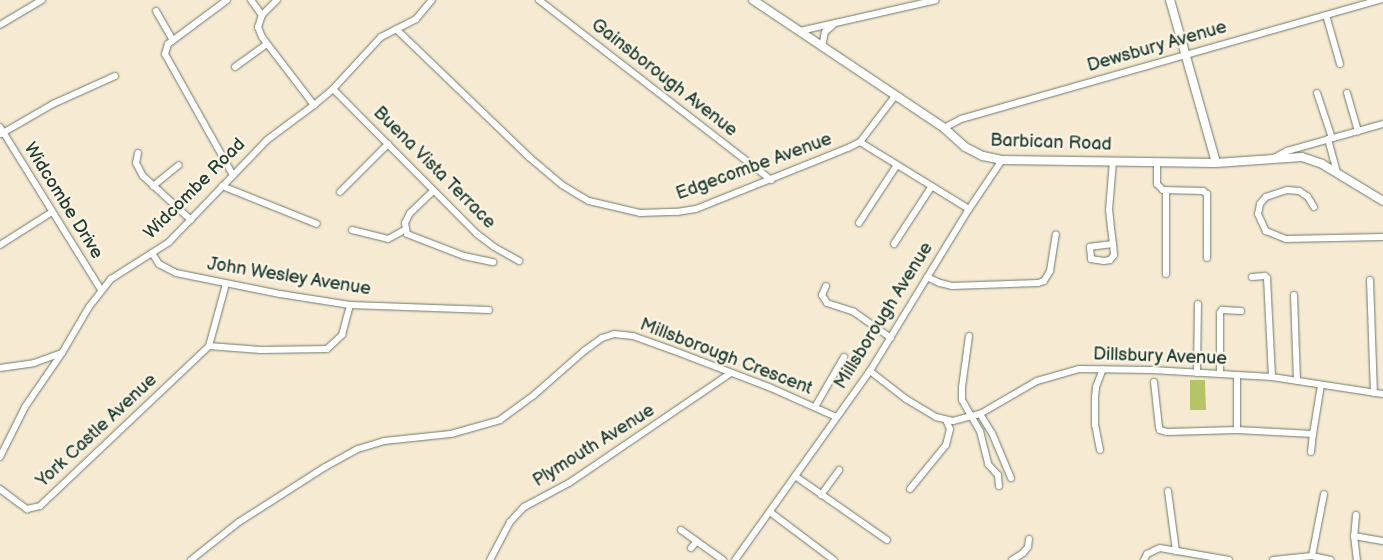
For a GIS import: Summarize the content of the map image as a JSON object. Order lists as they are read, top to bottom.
{
  "streets": {
    "main road": ["Barbican Road"],
    "street": [
      "Dewsbury Avenue",
      "Gainsborough Avenue",
      "Edgecombe Avenue",
      "Buena Vista Terrace",
      "Widcombe Road",
      "Widcombe Drive",
      "John Wesley Avenue",
      "Millsborough Avenue",
      "Millsborough Crescent",
      "Dillsbury Avenue",
      "York Castle Avenue",
      "Plymouth Avenue"
    ]
  },
  "crossings": [
    ["Dewsbury Avenue", "Barbican Road"],
    ["Gainsborough Avenue", "Edgecombe Avenue"],
    ["Barbican Road", "Edgecombe Avenue"],
    ["Barbican Road", "Millsborough Avenue"],
    ["Edgecombe Avenue", "Widcombe Road"],
    ["Buena Vista Terrace", "Widcombe Road"],
    ["Widcombe Road", "Widcombe Drive"],
    ["Widcombe Road", "John Wesley Avenue"],
    ["Millsborough Avenue", "Millsborough Crescent"],
    ["Millsborough Avenue", "Dillsbury Avenue"],
    ["Millsborough Crescent", "Plymouth Avenue"]
  ]
}
